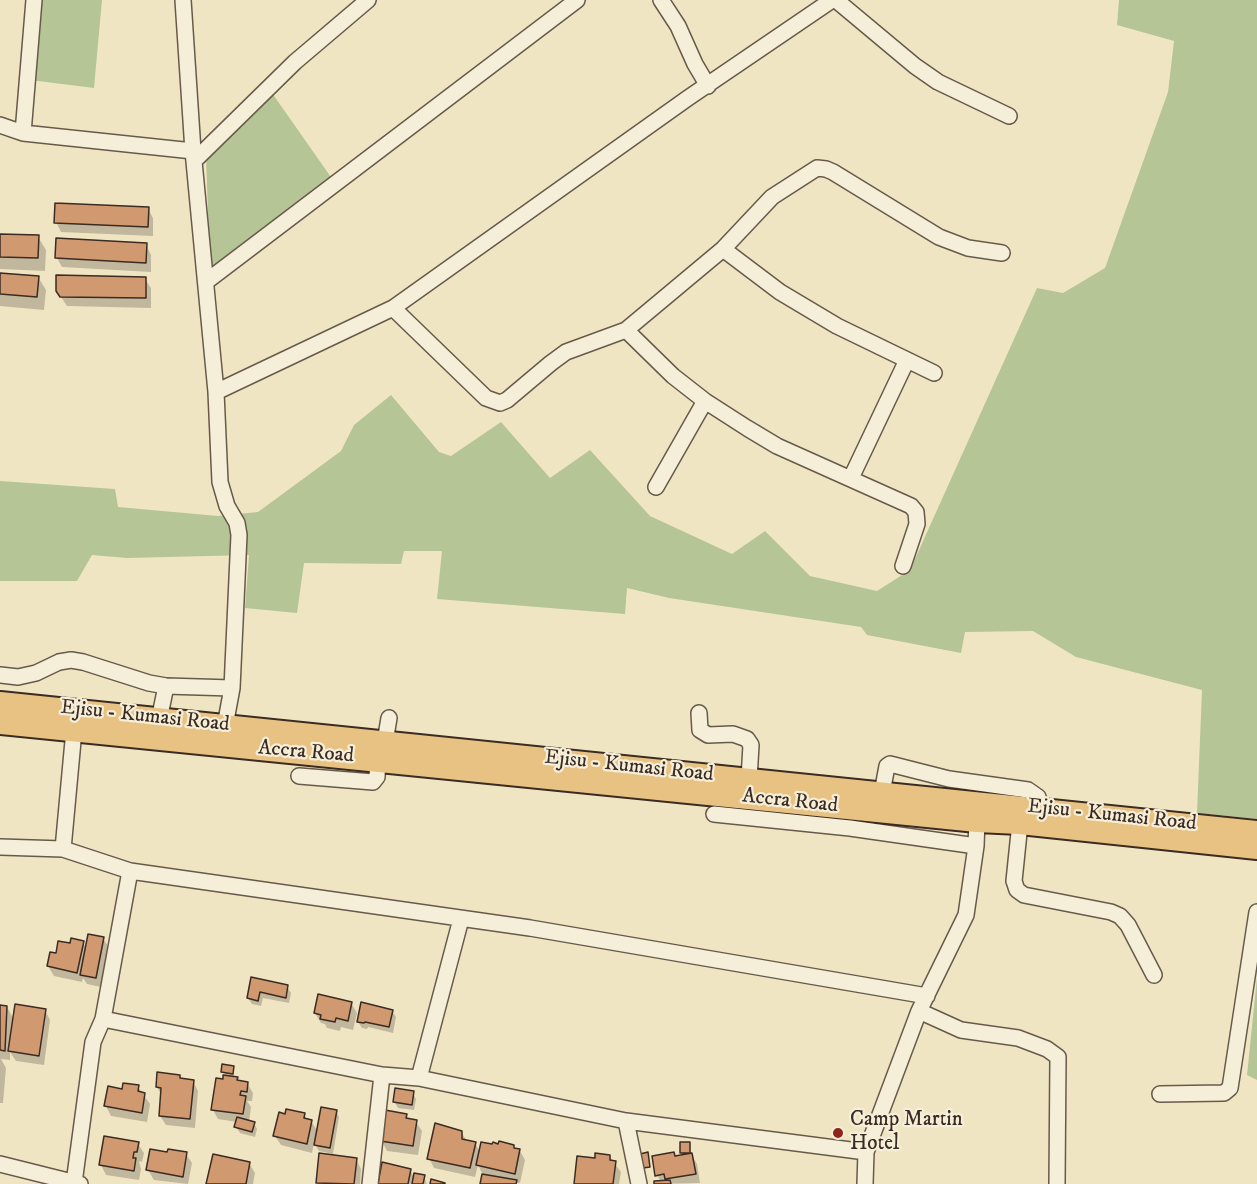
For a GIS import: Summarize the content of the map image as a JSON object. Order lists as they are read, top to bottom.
{
  "streets": {
    "highway": ["Ejisu - Kumasi Road", "Accra Road"]
  },
  "crossings": [
    ["Ejisu - Kumasi Road", "Accra Road"]
  ],
  "places": ["Camp Martin Hotel"]
}
